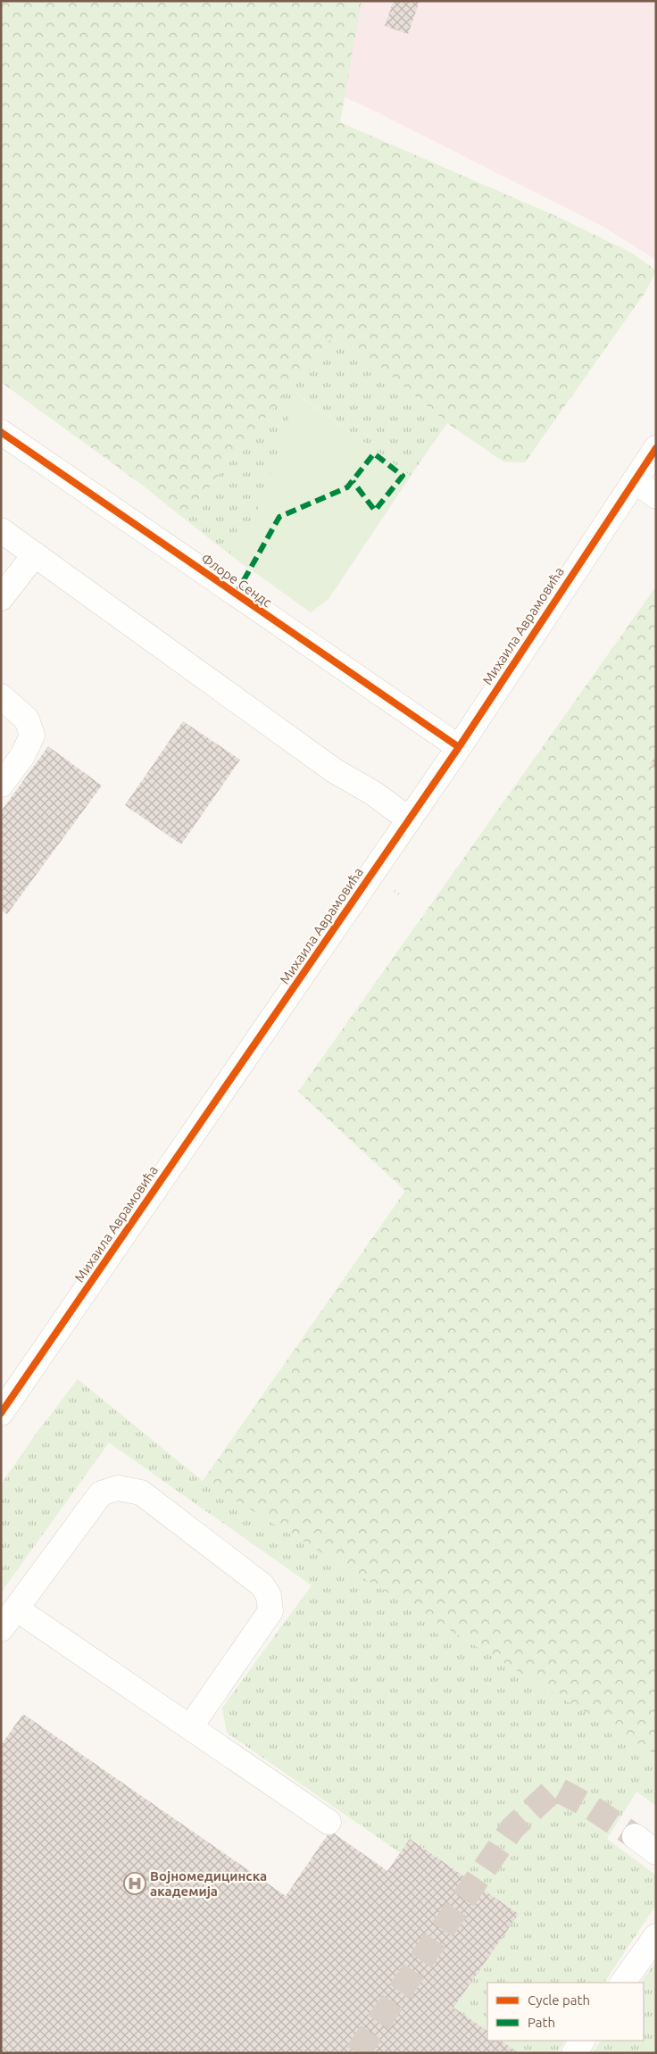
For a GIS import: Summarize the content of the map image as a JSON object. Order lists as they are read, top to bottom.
{
  "streets": {
    "street": ["Флоре Сендс", "Михаила Аврамовића"]
  },
  "crossings": [
    ["Флоре Сендс", "Михаила Аврамовића"]
  ],
  "places": {
    "hospital": ["Војномедицинска академија"]
  },
  "legend": ["Cycle path", "Path"]
}
